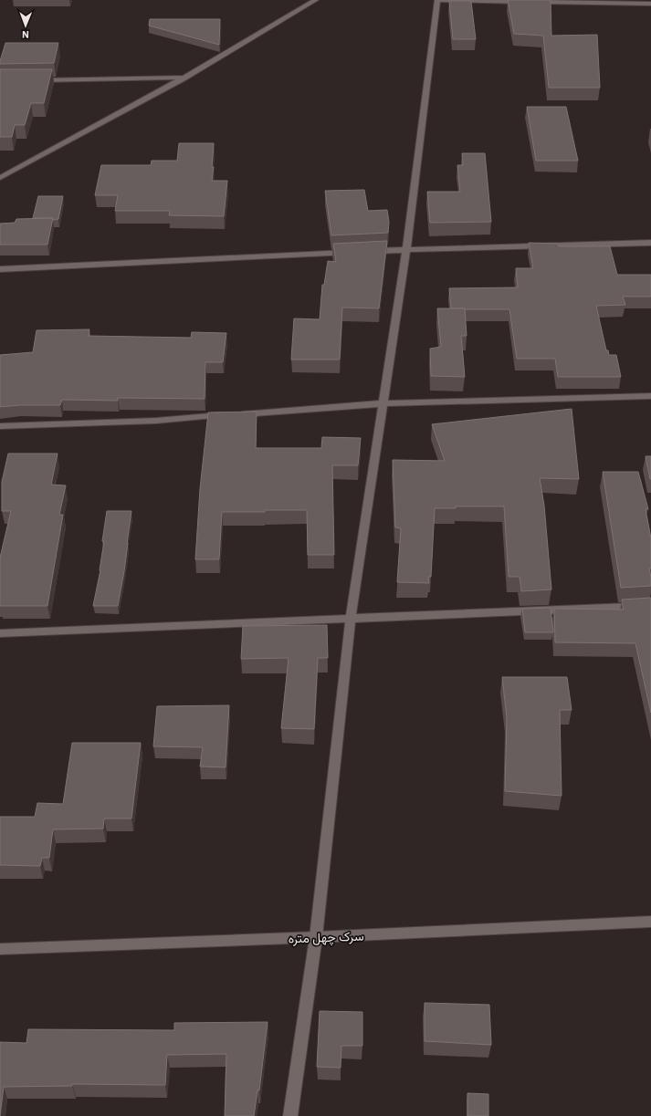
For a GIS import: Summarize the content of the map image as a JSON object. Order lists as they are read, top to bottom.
{
  "streets": {
    "street": ["سرک چهل متره"]
  },
  "north": "bottom"
}
